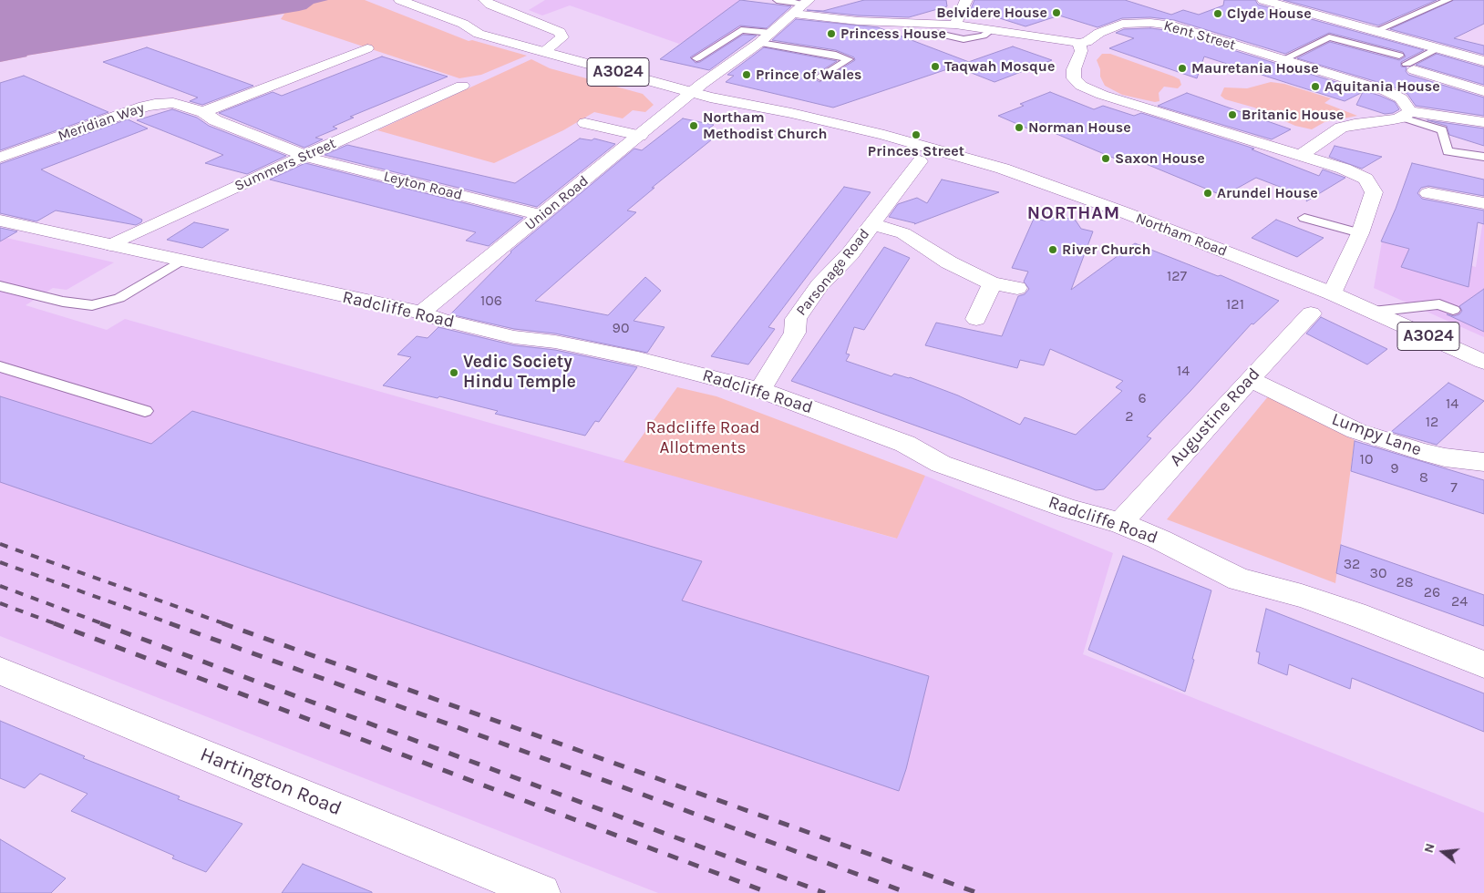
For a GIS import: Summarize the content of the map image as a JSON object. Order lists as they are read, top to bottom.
{
  "streets": {
    "street": [
      "Kent Street",
      "A3024",
      "Meridian Way",
      "Summers Street",
      "Leyton Road",
      "Union Road",
      "Northam Road",
      "Parsonage Road",
      "Radcliffe Road",
      "Augustine Road",
      "Lumpy Lane",
      "Hartington Road"
    ]
  },
  "crossings": [
    ["A3024", "Northam Road"],
    ["Meridian Way", "Summers Street"],
    ["Meridian Way", "Leyton Road"],
    ["Summers Street", "Leyton Road"],
    ["Summers Street", "Radcliffe Road"],
    ["Leyton Road", "Union Road"],
    ["Union Road", "Northam Road"],
    ["Union Road", "Radcliffe Road"],
    ["Parsonage Road", "Radcliffe Road"],
    ["Radcliffe Road", "Augustine Road"],
    ["Augustine Road", "Lumpy Lane"]
  ],
  "districts": ["NORTHAM"],
  "parks": ["Radcliffe Road Allotments"],
  "places": [
    "Belvidere House",
    "Clyde House",
    "Princess House",
    "Taqwah Mosque",
    "Mauretania House",
    "Prince of Wales",
    "Aquitania House",
    "Britanic House",
    "Northam Methodist Church",
    "Norman House",
    "Princes Street",
    "Saxon House",
    "Arundel House",
    "River Church",
    "Vedic Society Hindu Temple"
  ],
  "house_numbers": [
    "127",
    "106",
    "121",
    "90",
    "14",
    "6",
    "14",
    "2",
    "12",
    "10",
    "9",
    "8",
    "7",
    "32",
    "30",
    "28",
    "26",
    "24"
  ],
  "north": "left"
}
